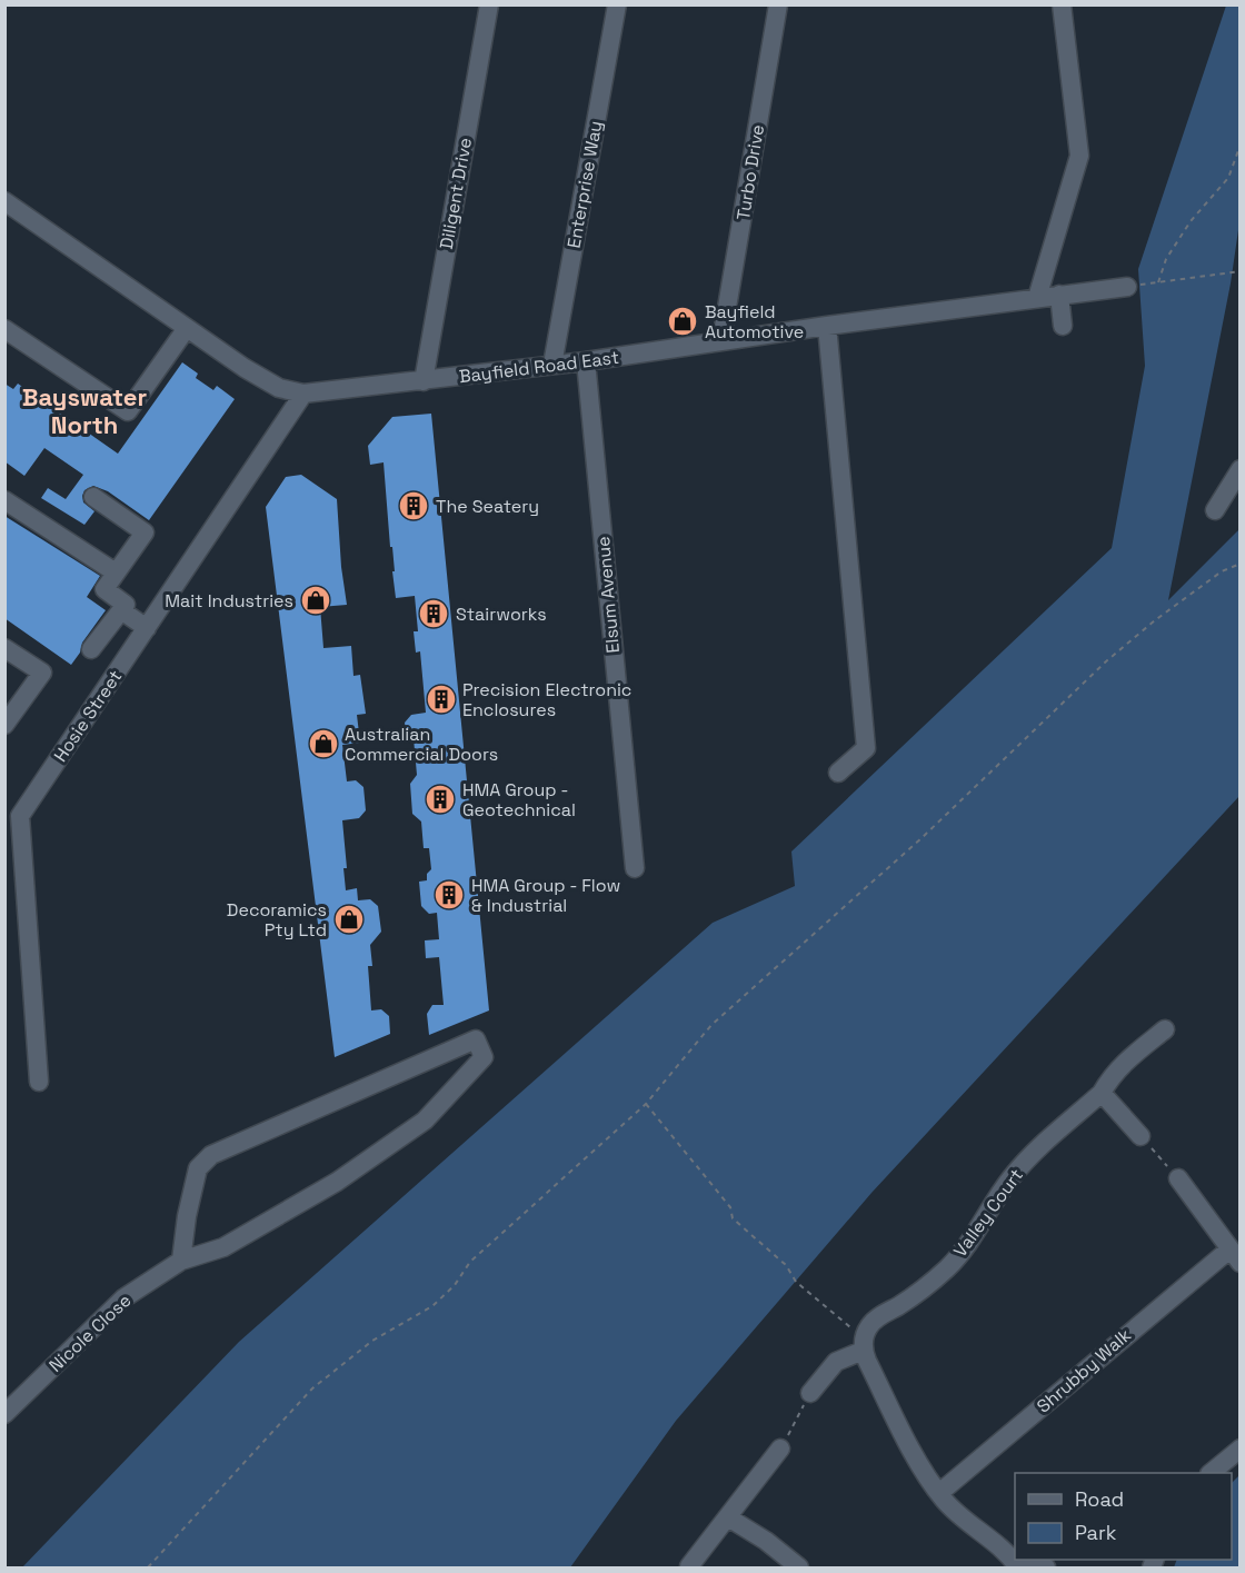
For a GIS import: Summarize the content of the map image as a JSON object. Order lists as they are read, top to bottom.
{
  "streets": {
    "street": [
      "Turbo Drive",
      "Enterprise Way",
      "Diligent Drive",
      "Bayfield Road East",
      "Elsum Avenue",
      "Hosie Street",
      "Valley Court",
      "Nicole Close",
      "Shrubby Walk"
    ]
  },
  "crossings": [
    ["Turbo Drive", "Bayfield Road East"],
    ["Enterprise Way", "Bayfield Road East"],
    ["Diligent Drive", "Bayfield Road East"],
    ["Bayfield Road East", "Elsum Avenue"],
    ["Bayfield Road East", "Hosie Street"]
  ],
  "districts": ["Bayswater North"],
  "places": {
    "shop": [
      "Bayfield Automotive",
      "Mait Industries",
      "Australian Commercial Doors",
      "Decoramics Pty Ltd"
    ],
    "building": [
      "The Seatery",
      "Stairworks",
      "Precision Electronic Enclosures",
      "HMA Group - Geotechnical",
      "HMA Group - Flow & Industrial"
    ]
  },
  "legend": ["Road", "Park"]
}
